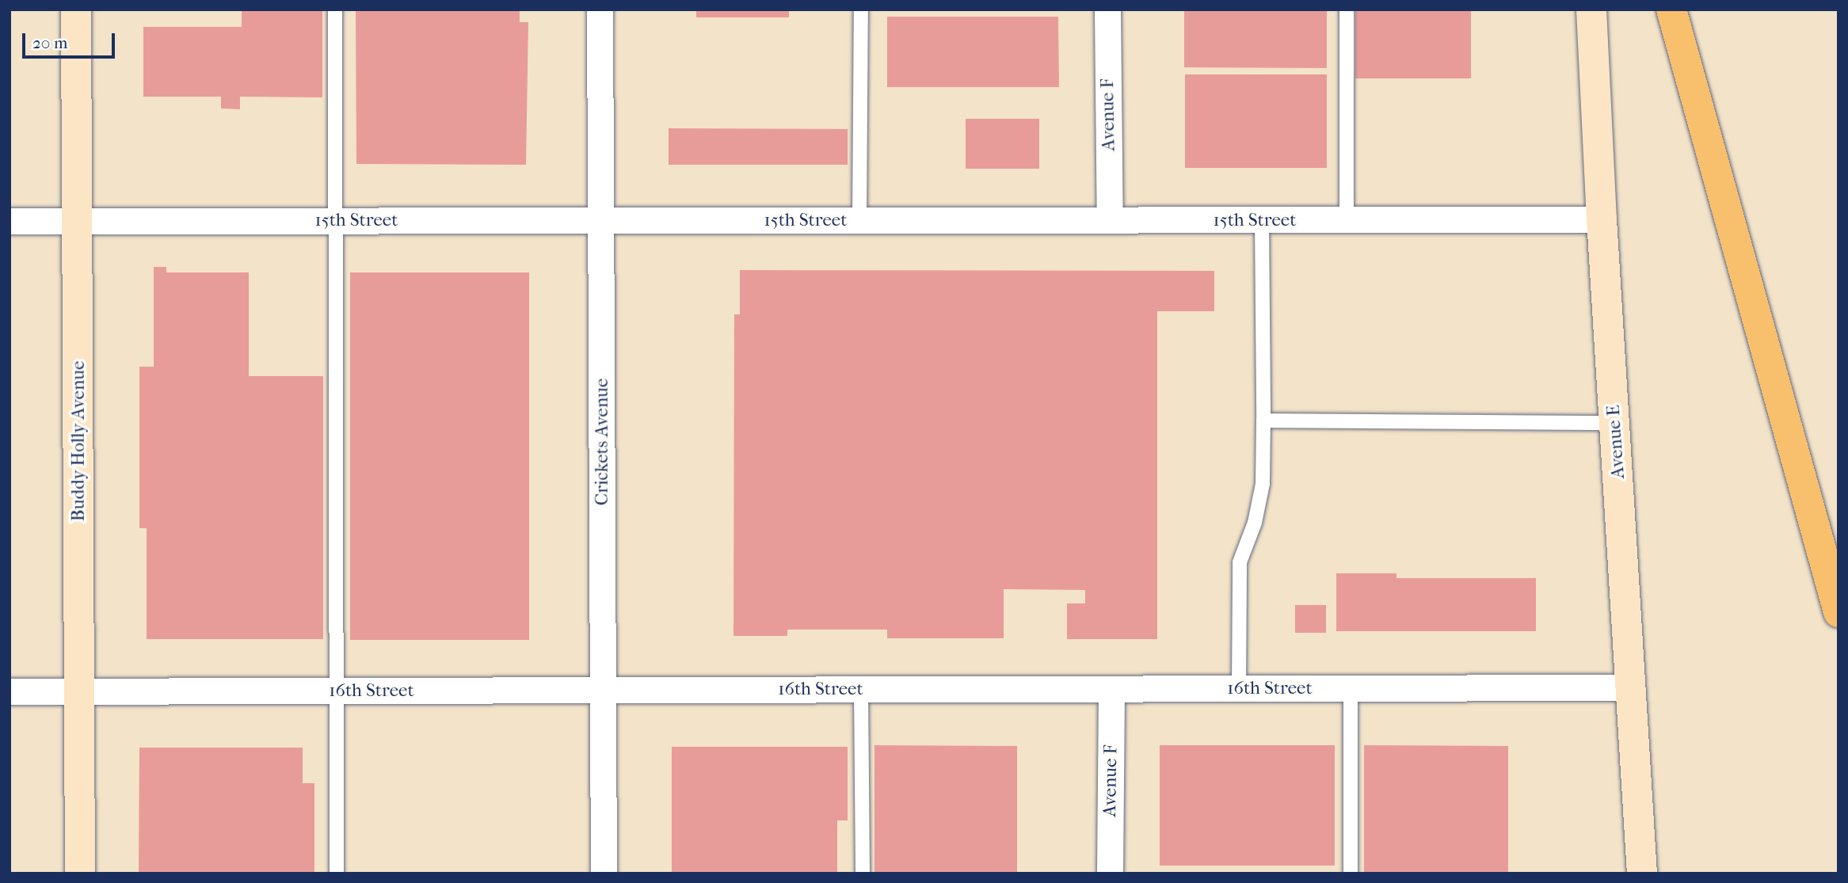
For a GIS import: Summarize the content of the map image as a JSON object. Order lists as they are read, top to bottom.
{
  "streets": {
    "main road": ["Buddy Holly Avenue", "Avenue E"],
    "street": [
      "Avenue F",
      "15th Street",
      "Crickets Avenue",
      "16th Street"
    ]
  },
  "crossings": [
    ["Avenue F", "15th Street"],
    ["Avenue F", "16th Street"],
    ["15th Street", "Buddy Holly Avenue"],
    ["15th Street", "Crickets Avenue"],
    ["15th Street", "Avenue E"],
    ["Buddy Holly Avenue", "16th Street"],
    ["Crickets Avenue", "16th Street"],
    ["Avenue E", "16th Street"]
  ],
  "scale_bar": "20 m"
}
